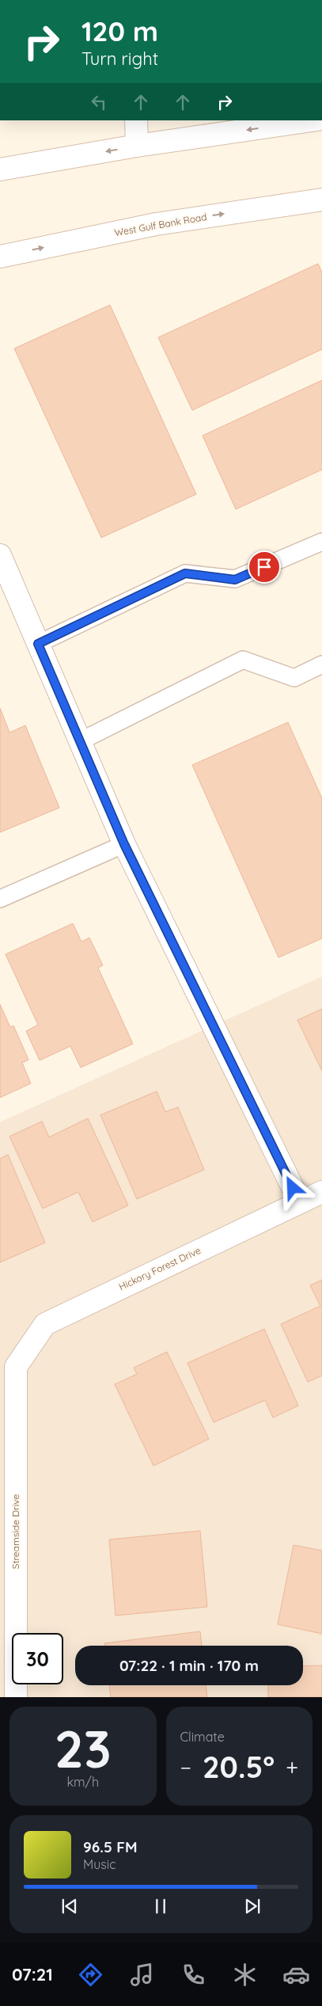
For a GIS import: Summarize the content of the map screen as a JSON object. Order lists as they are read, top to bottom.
{
  "streets": {
    "street": ["West Gulf Bank Road", "Hickory Forest Drive", "Streamside Drive"]
  },
  "crossings": [
    ["Hickory Forest Drive", "Streamside Drive"]
  ],
  "page": {
    "turn": ["120 m", "Turn right"],
    "limit": "30",
    "trip": "07:22 · 1 min · 170 m",
    "tile": [
      ["23", "km/h"],
      "Climate"
    ],
    "heat": ["−", "20.5°", "+"],
    "song": ["96.5 FM", "Music"],
    "tabs": "07:21"
  }
}
